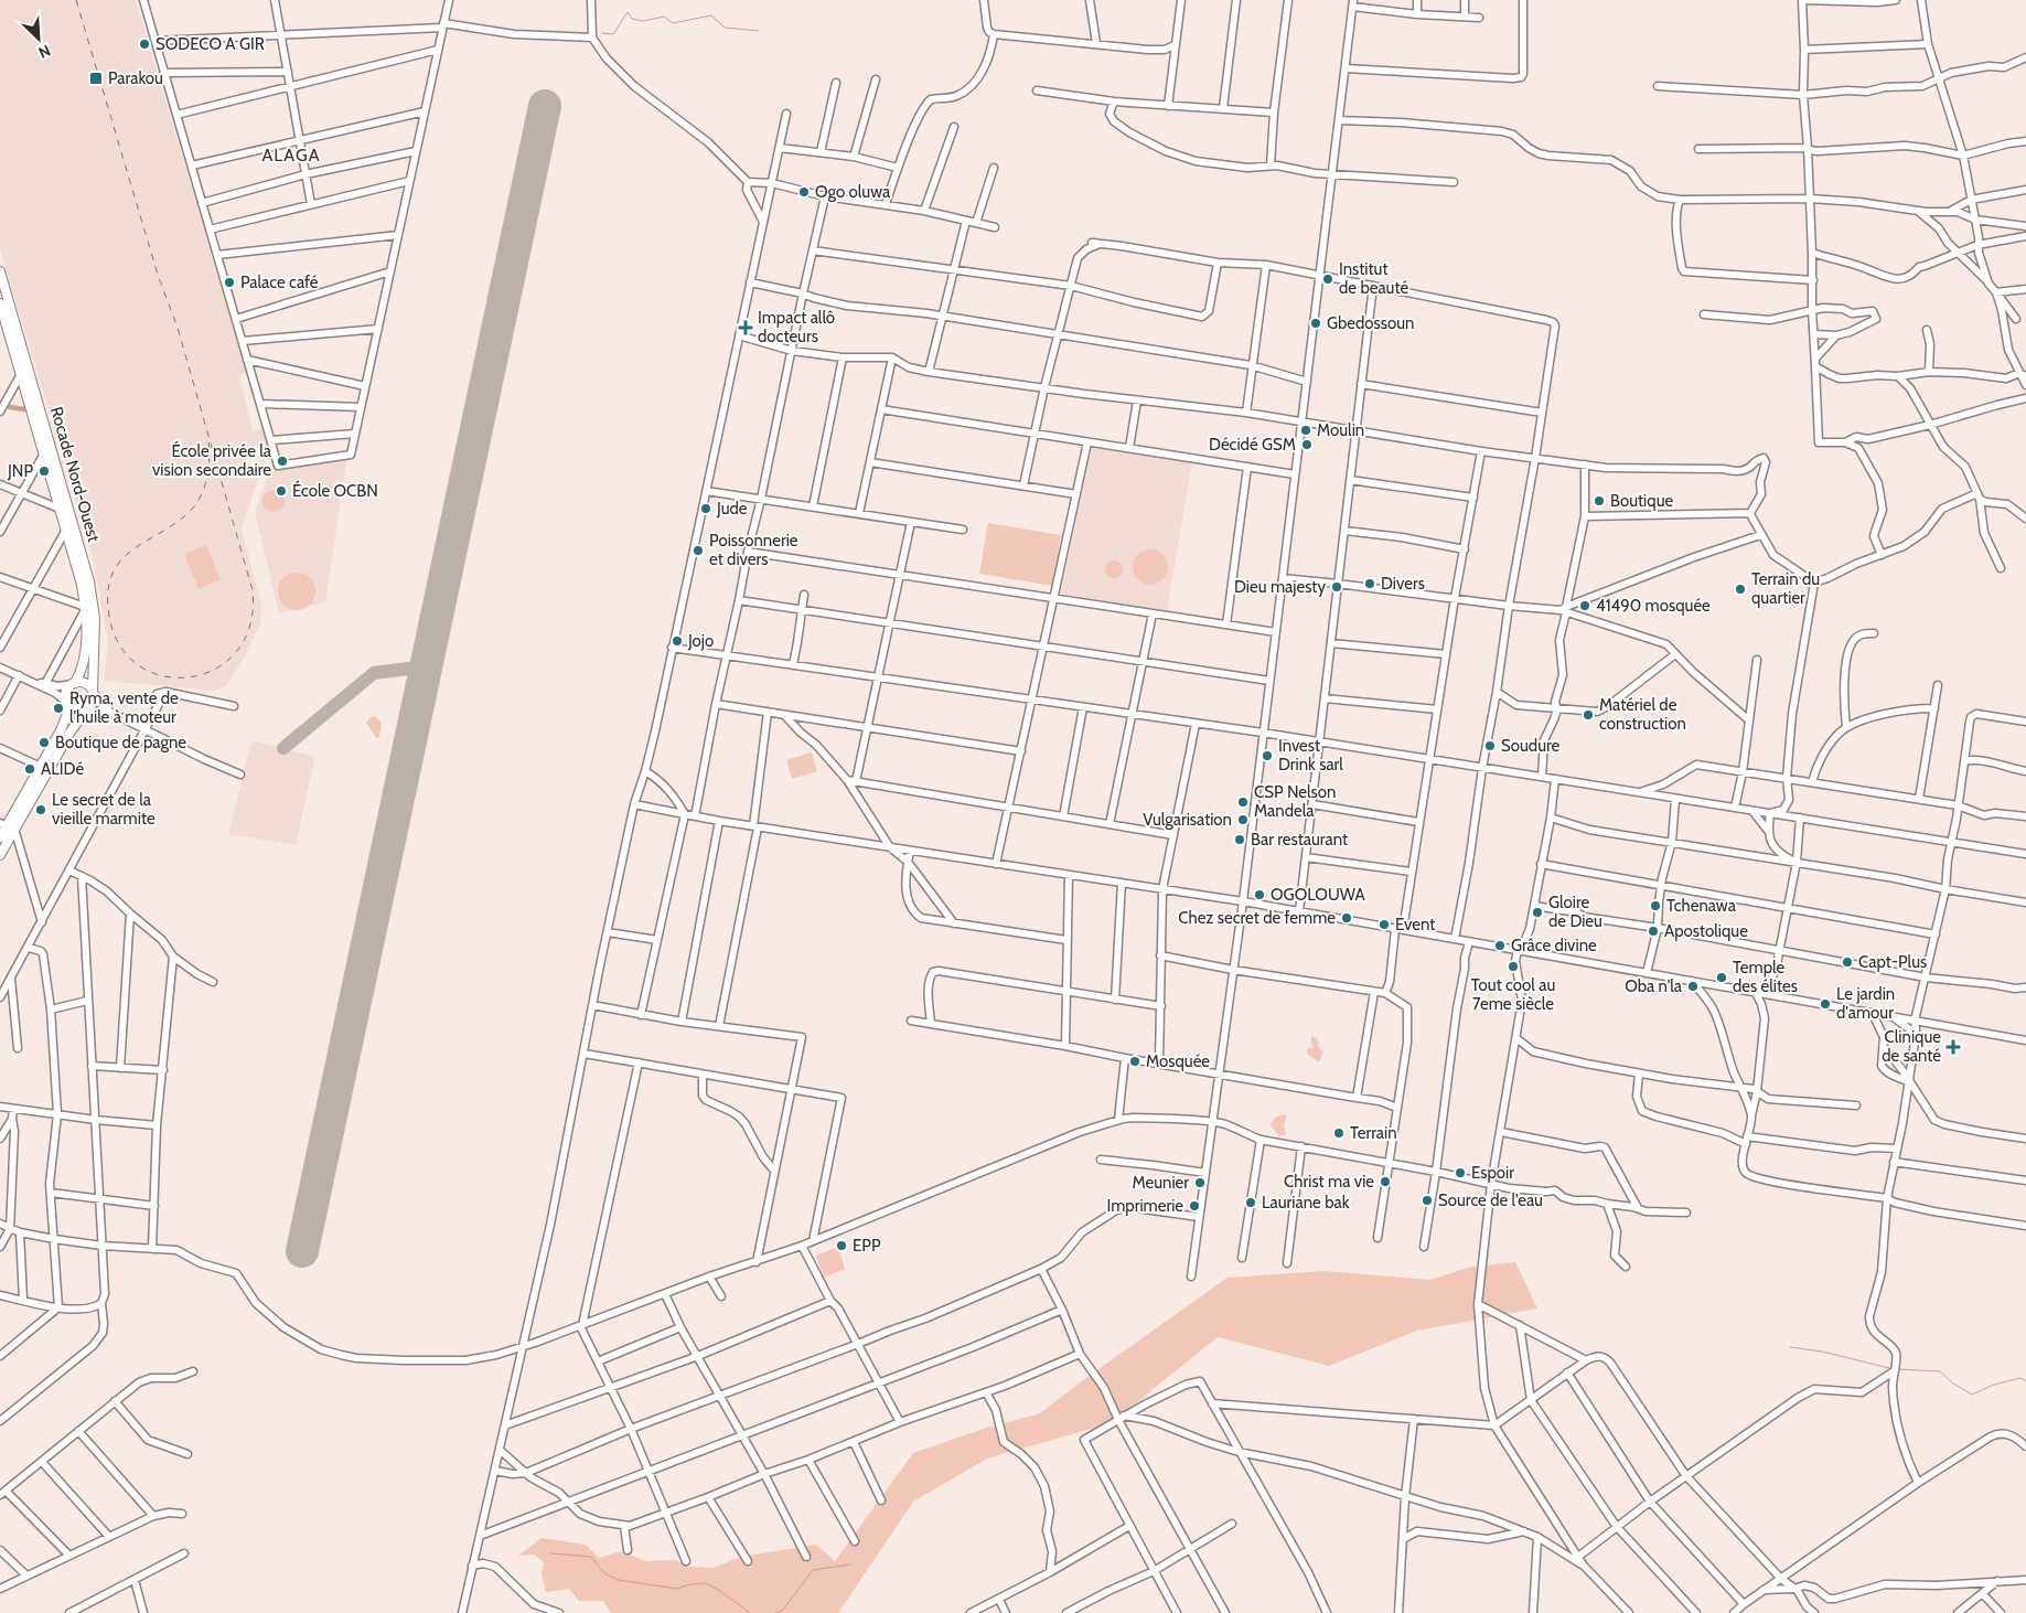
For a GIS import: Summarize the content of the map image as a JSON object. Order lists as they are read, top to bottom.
{
  "streets": {
    "main road": ["Rocade Nord-Ouest"]
  },
  "districts": ["ALAGA"],
  "places": {
    "other": [
      "SODECO A GIR",
      "Ogo oluwa",
      "Institut de beauté",
      "Palace café",
      "Gbedossoun",
      "Moulin",
      "Décidé GSM",
      "École privée la vision secondaire",
      "JNP",
      "École OCBN",
      "Boutique",
      "Jude",
      "Poissonnerie et divers",
      "Divers",
      "Dieu majesty",
      "Terrain du quartier",
      "41490 mosquée",
      "Jojo",
      "Ryma, vente de l'huile à moteur",
      "Matériel de construction",
      "Boutique de pagne",
      "Soudure",
      "Invest Drink sarl",
      "ALIDé",
      "CSP Nelson Mandela",
      "Le secret de la vieille marmite",
      "Vulgarisation",
      "Bar restaurant",
      "OGOLOUWA",
      "Tchenawa",
      "Gloire de Dieu",
      "Chez secret de femme",
      "Event",
      "Apostolique",
      "Grâce divine",
      "Capt-Plus",
      "Tout cool au 7eme siècle",
      "Temple des élites",
      "Oba n'la",
      "Le jardin d'amour",
      "Mosquée",
      "Terrain",
      "Espoir",
      "Christ ma vie",
      "Meunier",
      "Source de l'eau",
      "Lauriane bak",
      "Imprimerie",
      "EPP"
    ],
    "transit": ["Parakou"],
    "health": ["Impact allô docteurs", "Clinique de santé"]
  },
  "north": "bottom right"
}
